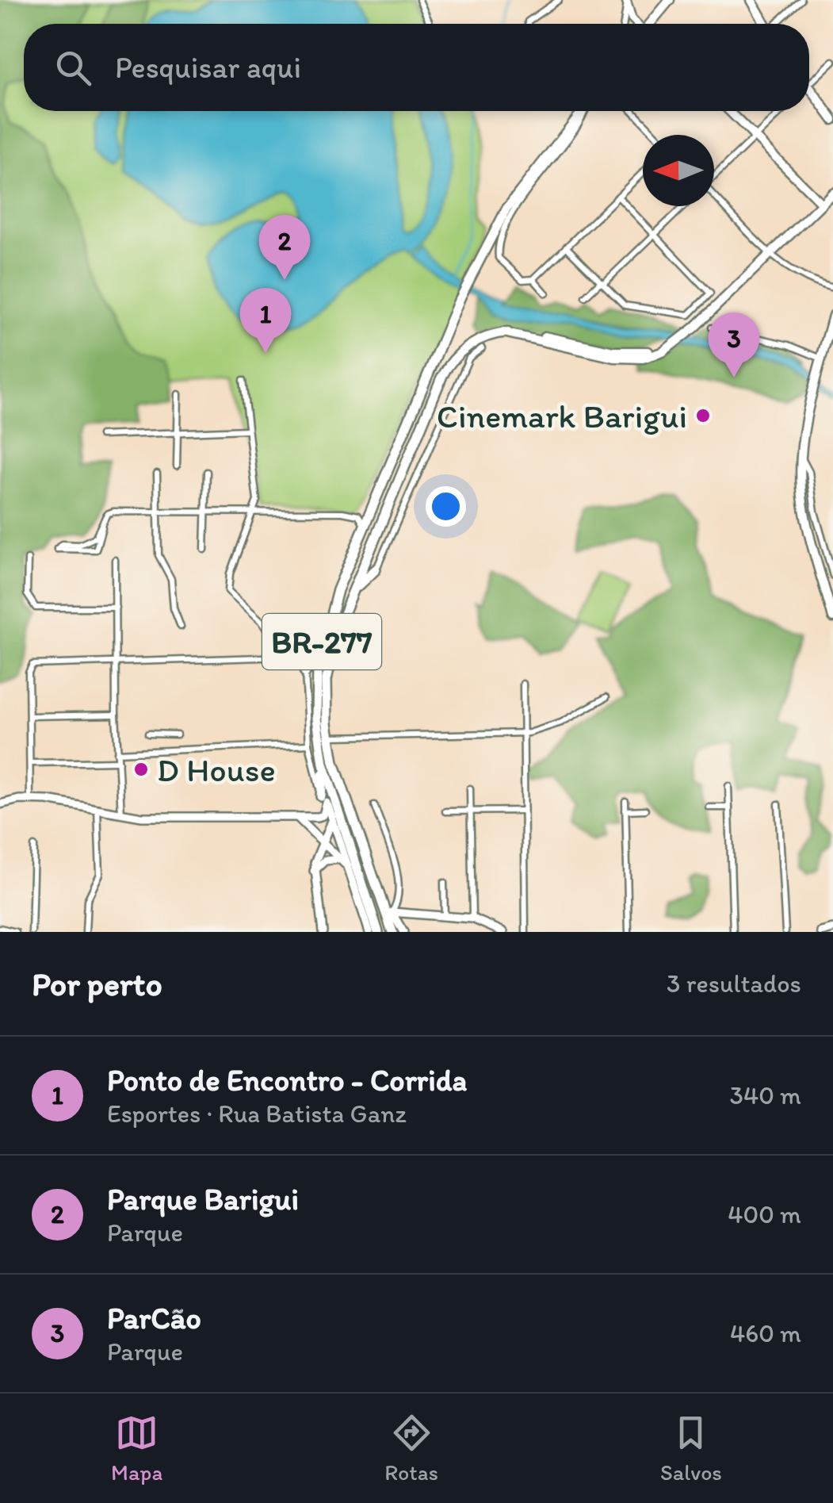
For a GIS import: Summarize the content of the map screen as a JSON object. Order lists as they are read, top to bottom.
{
  "streets": {
    "highway": ["BR-277"]
  },
  "places": ["Cinemark Barigui", "D House"],
  "north": "left",
  "page": {
    "search": "Pesquisar aqui",
    "pins": ["2", "1", "3"],
    "heading": ["Por perto", "3 resultados"],
    "list": [
      {
        "mark": "1",
        "name": "Ponto de Encontro - Corrida",
        "note": "Esportes · Rua Batista Ganz",
        "value": "340 m"
      },
      {
        "mark": "2",
        "name": "Parque Barigui",
        "note": "Parque",
        "value": "400 m"
      },
      {
        "mark": "3",
        "name": "ParCão",
        "note": "Parque",
        "value": "460 m"
      }
    ],
    "nav": ["Mapa", "Rotas", "Salvos"]
  }
}
